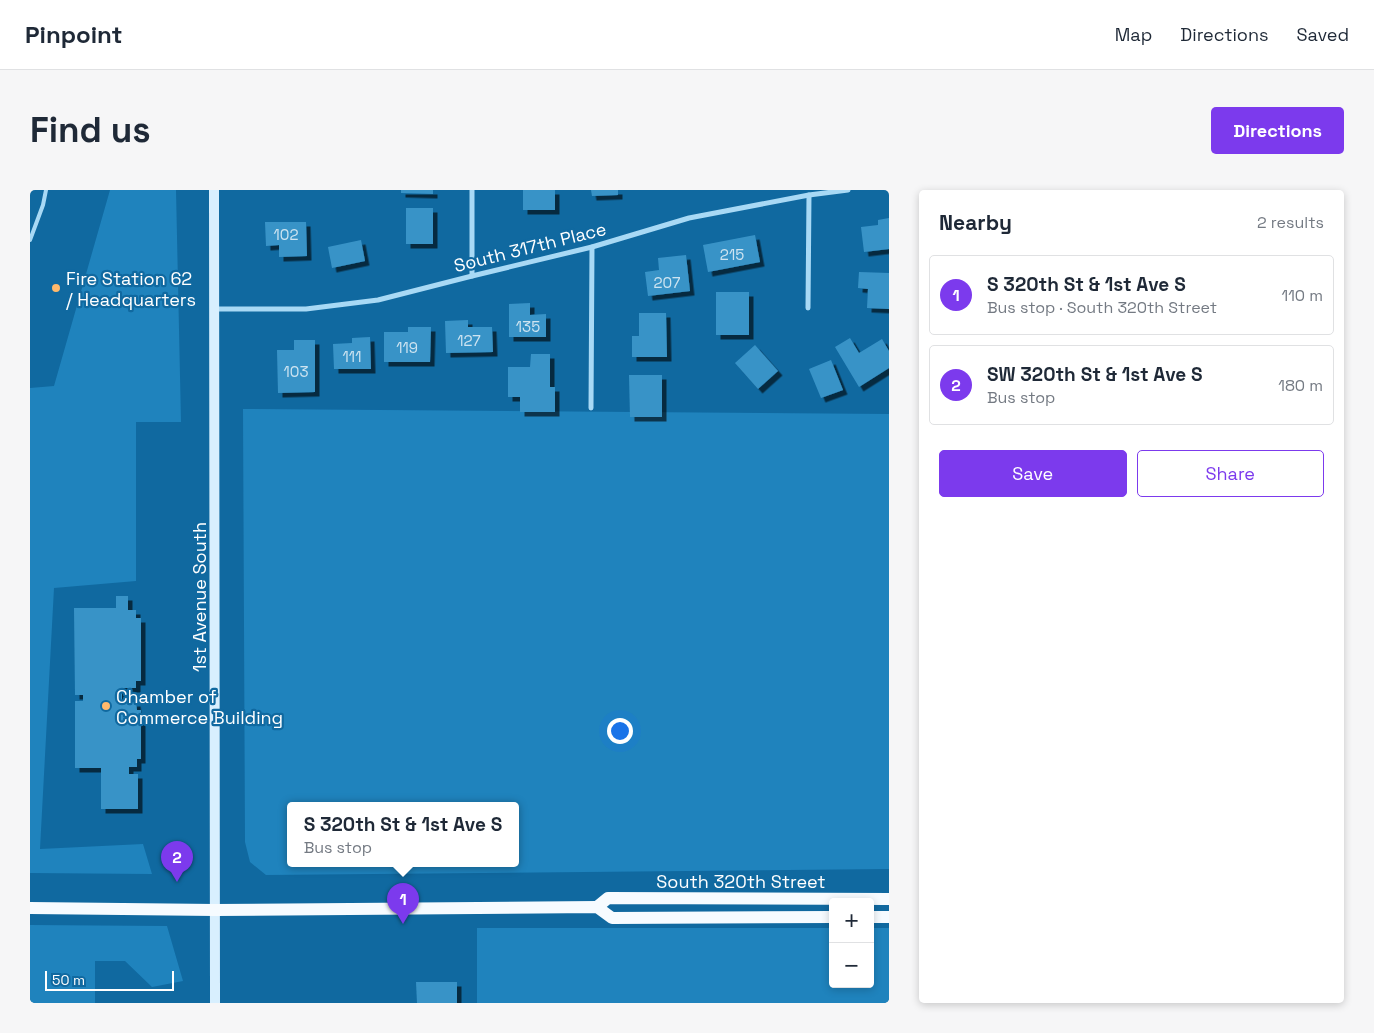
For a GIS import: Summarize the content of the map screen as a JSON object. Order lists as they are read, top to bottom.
{
  "streets": {
    "main road": ["1st Avenue South", "South 320th Street"],
    "street": ["South 317th Place"]
  },
  "crossings": [
    ["South 317th Place", "1st Avenue South"],
    ["1st Avenue South", "South 320th Street"]
  ],
  "places": ["Fire Station 62 / Headquarters", "Chamber of Commerce Building"],
  "house_numbers": [
    "102",
    "215",
    "207",
    "135",
    "127",
    "119",
    "111",
    "103"
  ],
  "scale_bar": "50 m",
  "page": {
    "header": "Pinpoint",
    "nav": ["Map", "Directions", "Saved"],
    "buttons": [
      "Directions",
      ["Save", "Share"]
    ],
    "title": "Find us",
    "heading": ["Nearby", "2 results"],
    "list": [
      {
        "mark": "1",
        "name": "S 320th St & 1st Ave S",
        "note": "Bus stop · South 320th Street",
        "value": "110 m"
      },
      {
        "mark": "2",
        "name": "SW 320th St & 1st Ave S",
        "note": "Bus stop",
        "value": "180 m"
      }
    ],
    "popup": ["S 320th St & 1st Ave S", "Bus stop"],
    "pins": ["2", "1"],
    "map_buttons": ["+", "−"],
    "scale": "50 m"
  }
}
